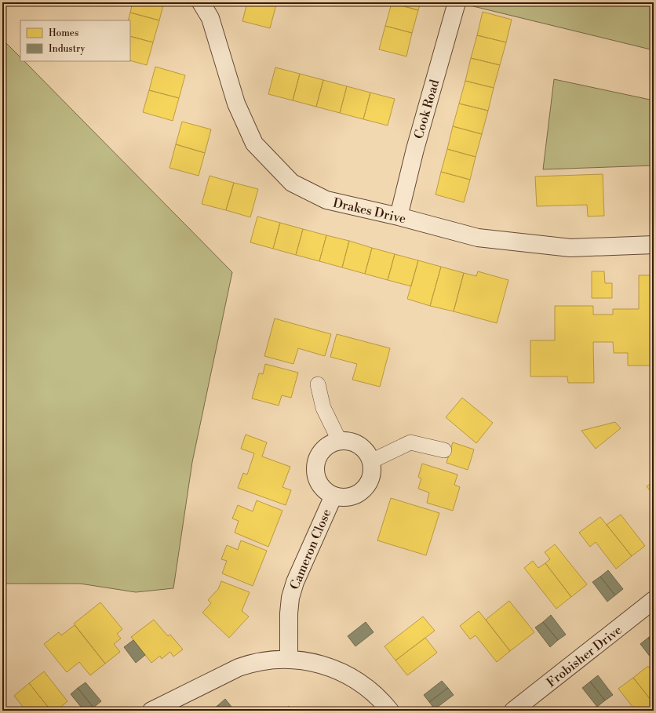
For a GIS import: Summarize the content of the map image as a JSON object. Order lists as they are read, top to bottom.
{
  "streets": {
    "street": [
      "Cook Road",
      "Drakes Drive",
      "Cameron Close",
      "Frobisher Drive"
    ]
  },
  "crossings": [
    ["Cook Road", "Drakes Drive"]
  ],
  "legend": ["Homes", "Industry"]
}
